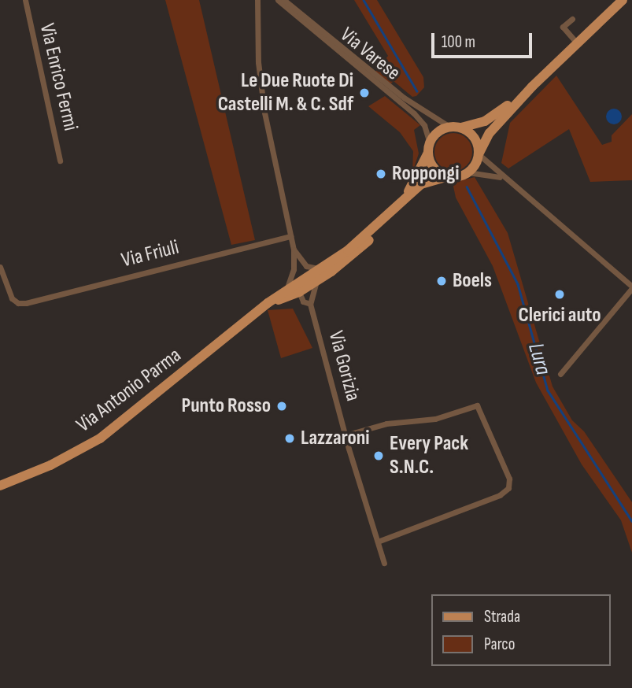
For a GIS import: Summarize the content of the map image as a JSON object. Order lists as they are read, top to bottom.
{
  "streets": {
    "main road": ["Via Antonio Parma"],
    "street": [
      "Via Varese",
      "Via Enrico Fermi",
      "Via Friuli",
      "Via Gorizia"
    ]
  },
  "crossings": [
    ["Via Varese", "Via Antonio Parma"],
    ["Via Gorizia", "Via Antonio Parma"]
  ],
  "water": ["Lura"],
  "places": [
    "Le Due Ruote Di Castelli M. & C. Sdf",
    "Roppongi",
    "Boels",
    "Clerici auto",
    "Punto Rosso",
    "Lazzaroni",
    "Every Pack S.N.C."
  ],
  "legend": ["Strada", "Parco"],
  "scale_bar": "100 m"
}
